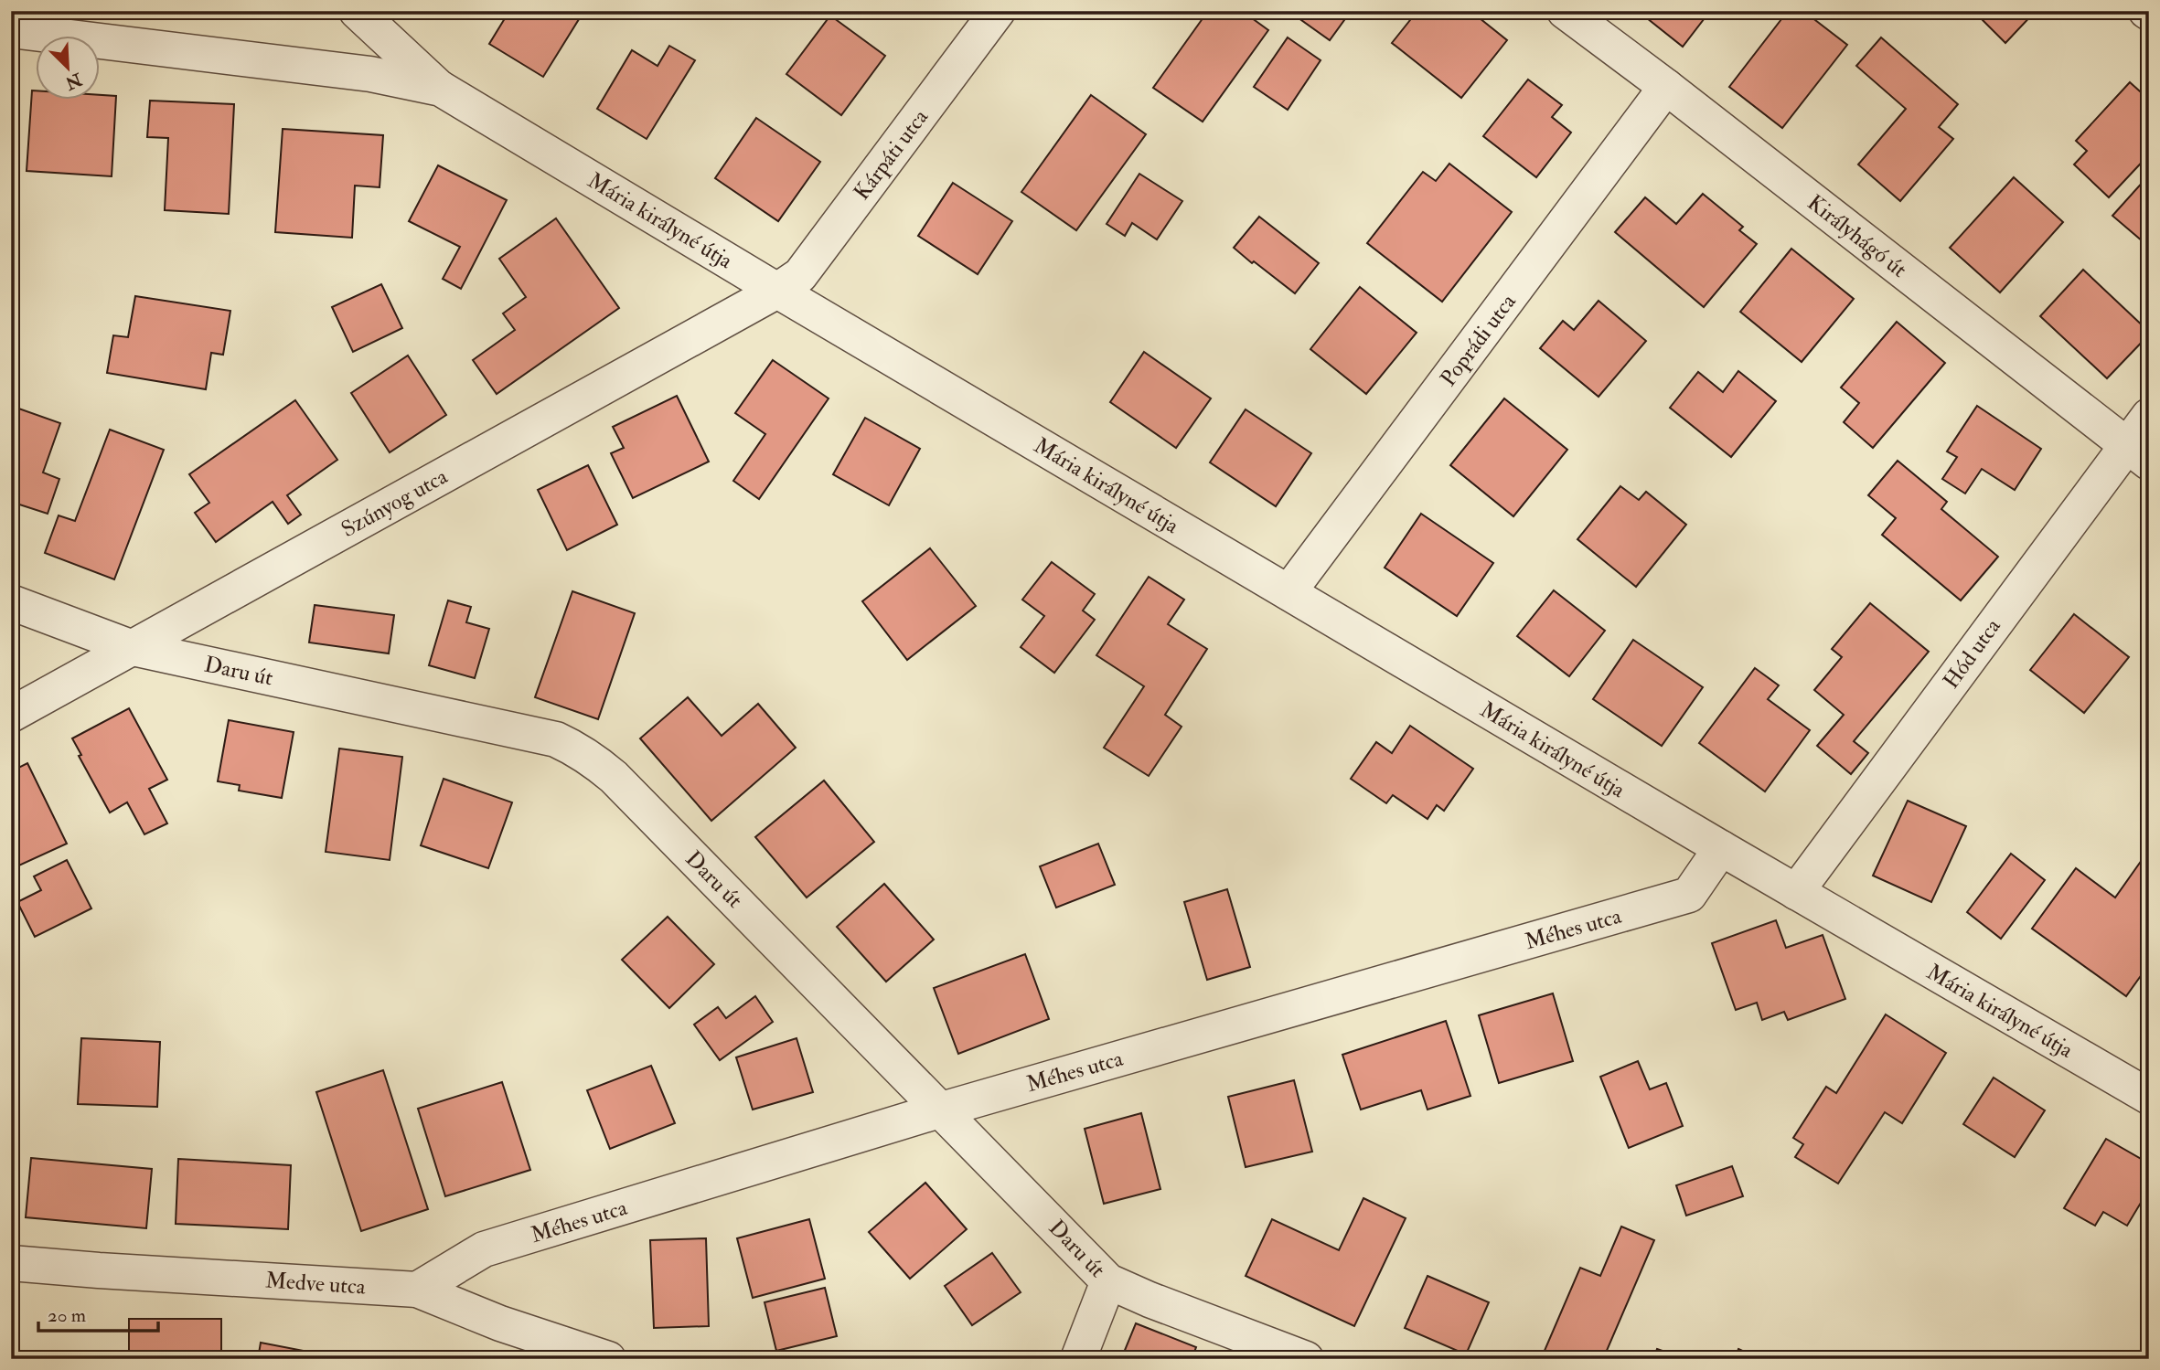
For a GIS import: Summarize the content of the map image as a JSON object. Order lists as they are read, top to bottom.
{
  "streets": {
    "street": [
      "Kárpáti utca",
      "Mária királyné útja",
      "Királyhágó út",
      "Poprádi utca",
      "Szúnyog utca",
      "Hód utca",
      "Daru út",
      "Méhes utca",
      "Medve utca"
    ]
  },
  "crossings": [
    ["Kárpáti utca", "Mária királyné útja"],
    ["Kárpáti utca", "Szúnyog utca"],
    ["Mária királyné útja", "Poprádi utca"],
    ["Mária királyné útja", "Szúnyog utca"],
    ["Mária királyné útja", "Hód utca"],
    ["Mária királyné útja", "Méhes utca"],
    ["Királyhágó út", "Poprádi utca"],
    ["Királyhágó út", "Hód utca"],
    ["Szúnyog utca", "Daru út"],
    ["Daru út", "Méhes utca"],
    ["Méhes utca", "Medve utca"]
  ],
  "scale_bar": "20 m",
  "north": "bottom right"
}
